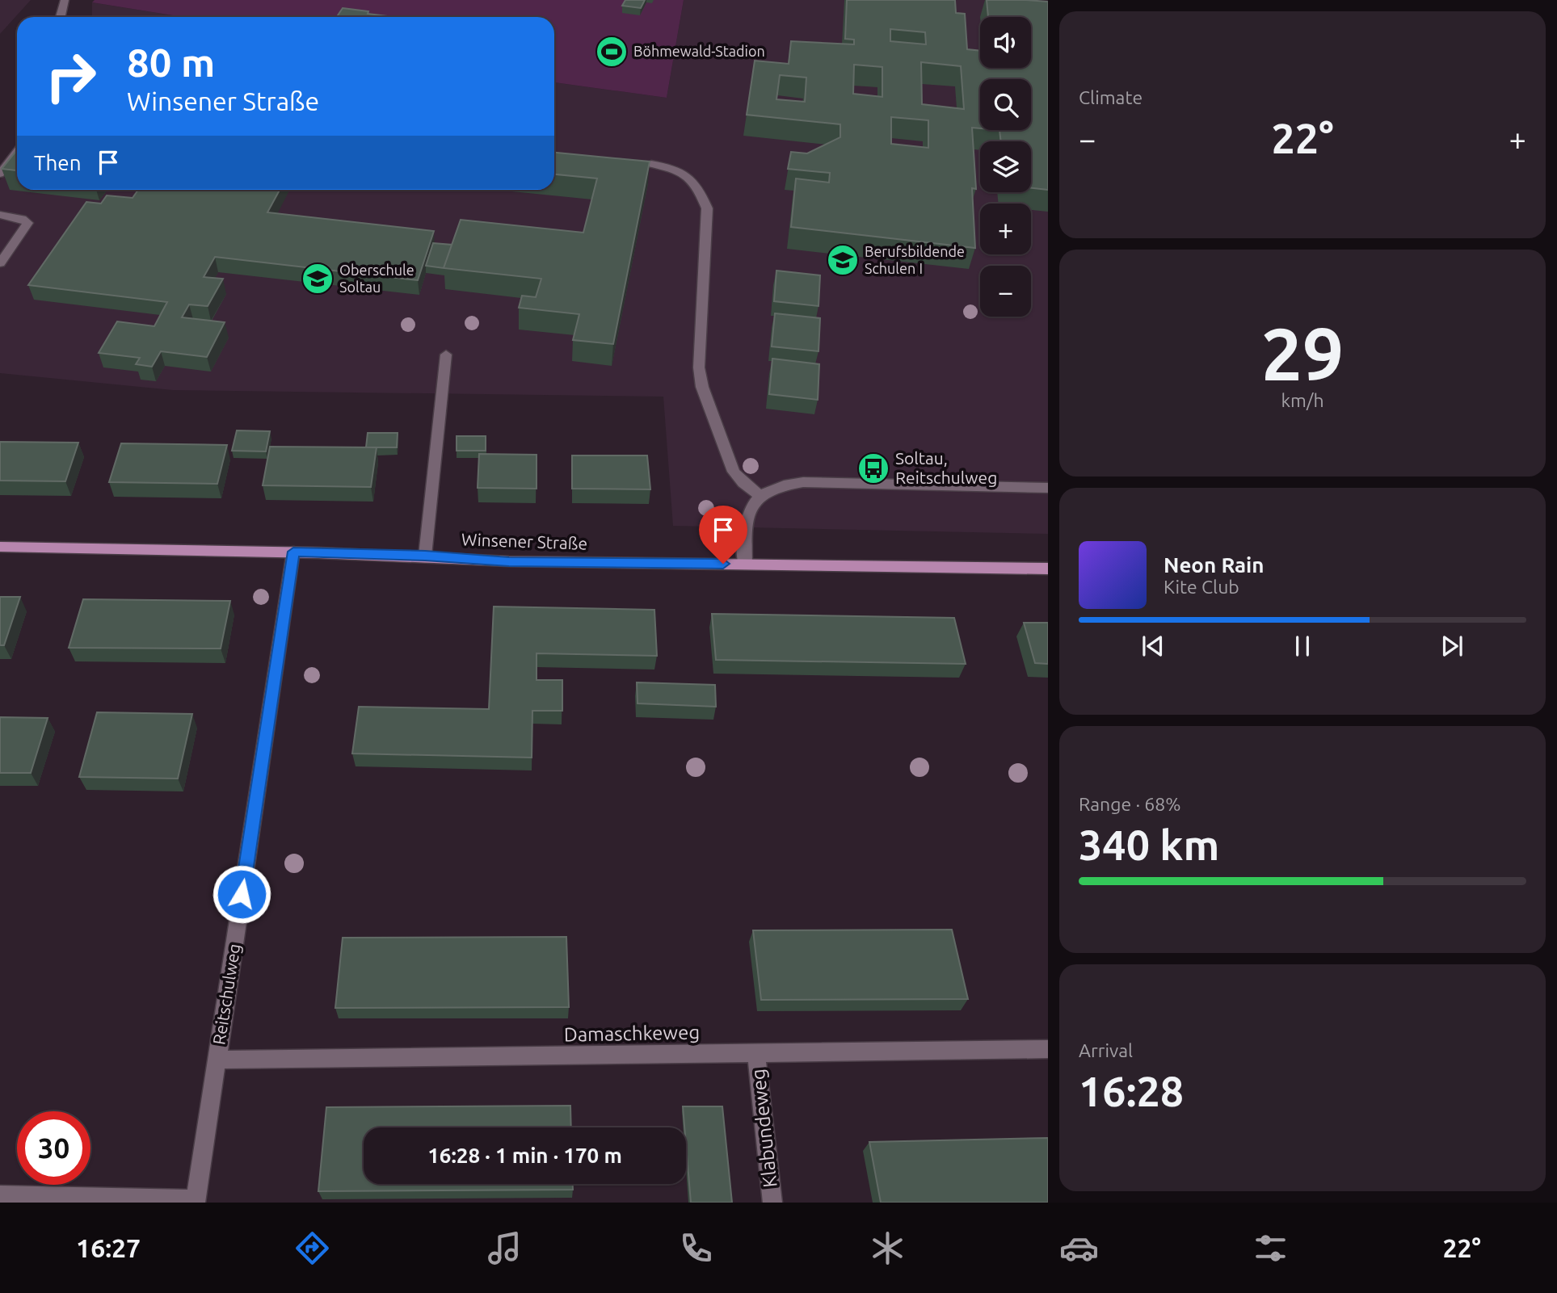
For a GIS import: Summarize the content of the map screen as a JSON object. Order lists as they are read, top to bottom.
{
  "streets": {
    "main road": ["Winsener Straße"],
    "street": ["Reitschulweg", "Damaschkeweg", "Klabundeweg"]
  },
  "crossings": [
    ["Winsener Straße", "Reitschulweg"],
    ["Reitschulweg", "Damaschkeweg"],
    ["Damaschkeweg", "Klabundeweg"]
  ],
  "places": {
    "sports": ["Böhmewald-Stadion"],
    "school or university": ["Berufsbildende Schulen I", "Oberschule Soltau"],
    "bus stop": ["Soltau, Reitschulweg"]
  },
  "page": {
    "tile": [
      "Climate",
      ["29", "km/h"],
      ["Range · 68%", "340 km"],
      ["Arrival", "16:28"]
    ],
    "map_buttons": ["+", "−"],
    "turn": ["80 m", "Winsener Straße"],
    "heat": ["−", "22°", "+"],
    "then": "Then",
    "song": ["Neon Rain", "Kite Club"],
    "limit": "30",
    "trip": "16:28 · 1 min · 170 m",
    "tabs": ["16:27", "22°"]
  }
}
